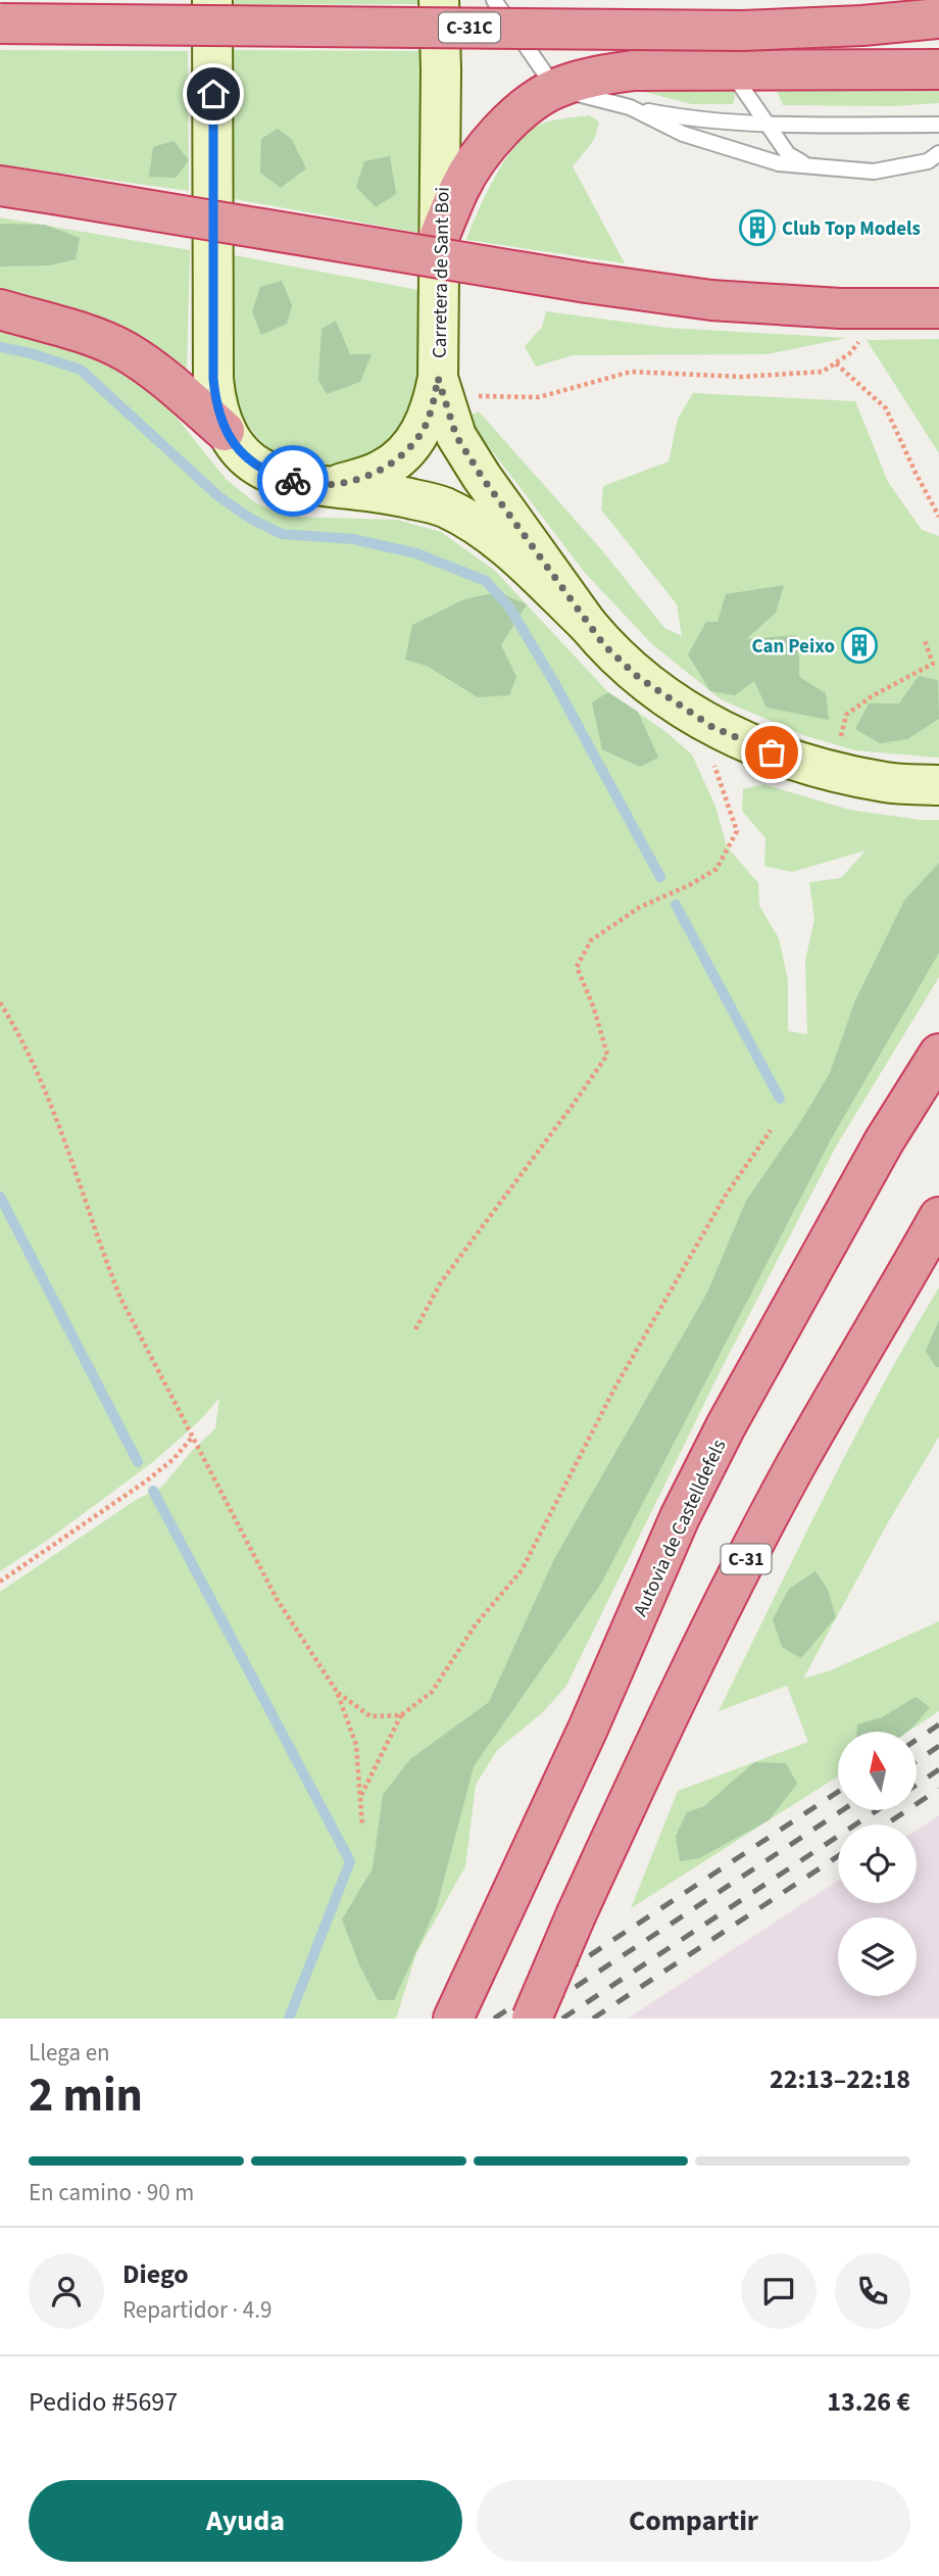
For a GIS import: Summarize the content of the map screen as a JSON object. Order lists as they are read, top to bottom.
{
  "streets": {
    "highway": ["C-31C", "Autovia de Castelldefels", "C-31"],
    "street": ["Carretera de Sant Boi"]
  },
  "places": {
    "building": ["Club Top Models", "Can Peixo"]
  },
  "north": "top",
  "page": {
    "heading": ["2 min", "Llega en", "22:13–22:18"],
    "panel": [
      "Diego",
      "Repartidor · 4.9",
      "Pedido #5697",
      "13.26 €"
    ],
    "bar": "En camino · 90 m",
    "buttons": ["Ayuda", "Compartir"]
  }
}
